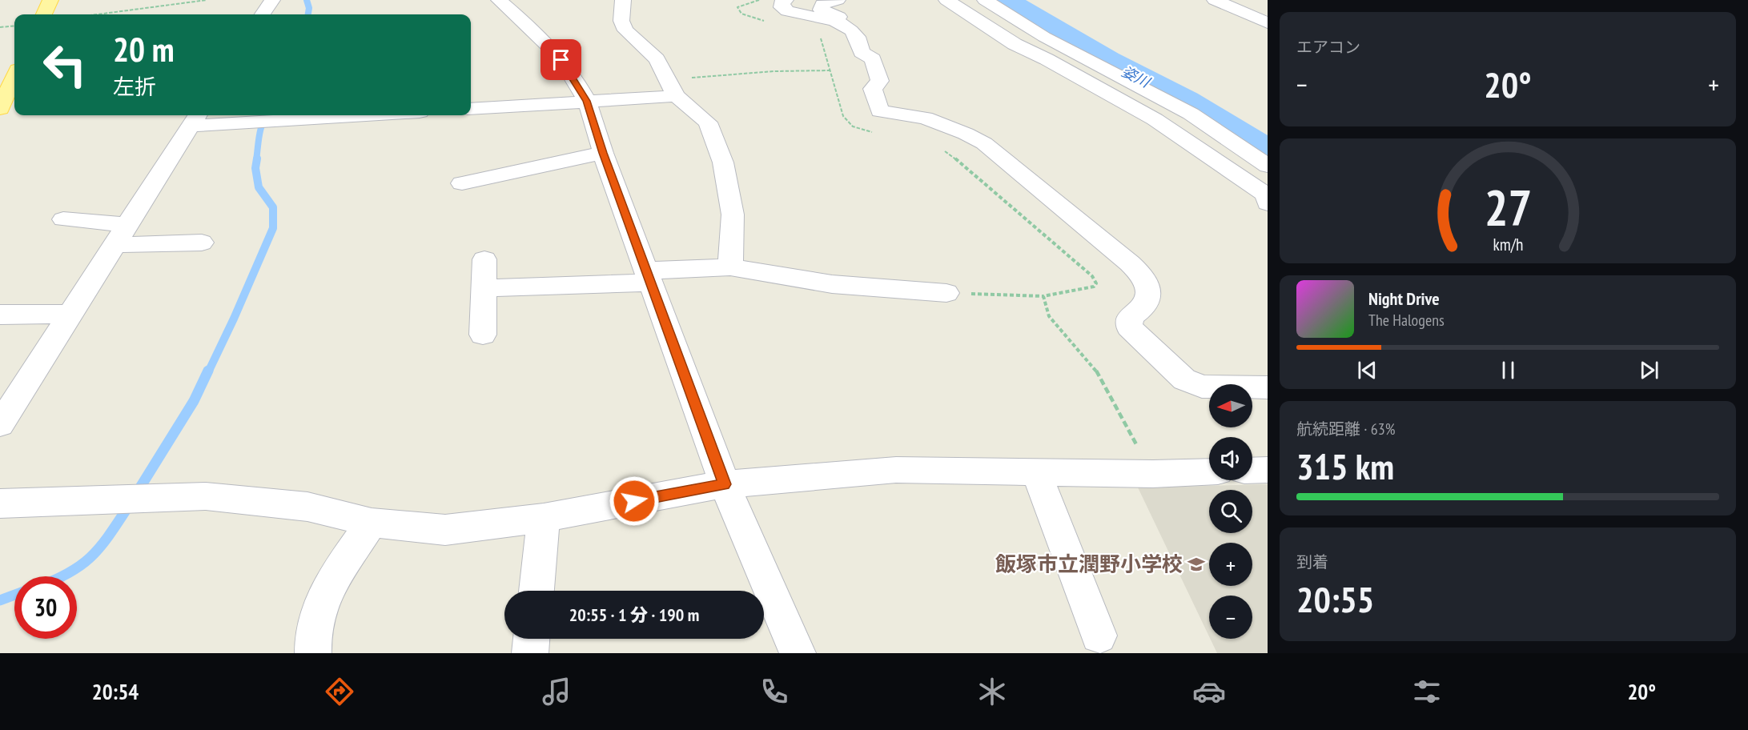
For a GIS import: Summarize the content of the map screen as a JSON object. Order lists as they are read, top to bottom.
{
  "water": ["姿川"],
  "places": {
    "school or university": ["飯塚市立潤野小学校"]
  },
  "north": "left",
  "page": {
    "tile": [
      "エアコン",
      ["航続距離 · 63%", "315 km"],
      ["到着", "20:55"]
    ],
    "turn": ["20 m", "左折"],
    "heat": ["−", "20°", "+"],
    "song": ["Night Drive", "The Halogens"],
    "map_buttons": ["+", "−"],
    "limit": "30",
    "trip": "20:55 · 1 分 · 190 m",
    "tabs": ["20:54", "20°"],
    "gauge": ["27", "km/h"]
  }
}
